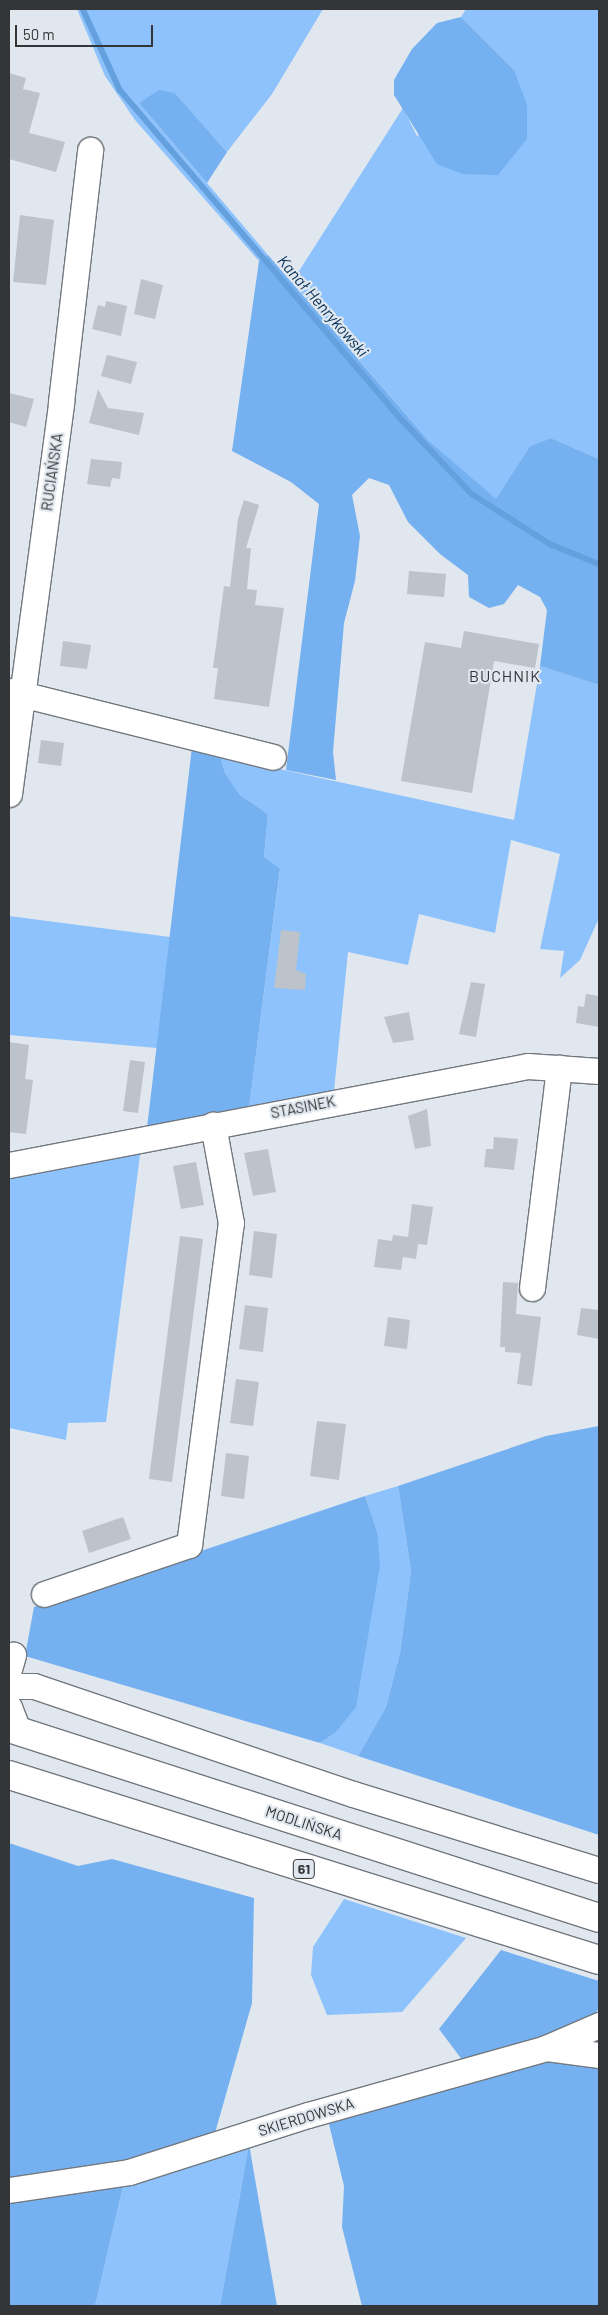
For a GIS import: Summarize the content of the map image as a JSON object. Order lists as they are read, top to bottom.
{
  "streets": {
    "main road": ["MODLIŃSKA", "61"],
    "street": ["RUCIAŃSKA", "STASINEK", "SKIERDOWSKA"]
  },
  "districts": ["BUCHNIK"],
  "water": ["Kanał Henrykowski"],
  "scale_bar": "50 m"
}
